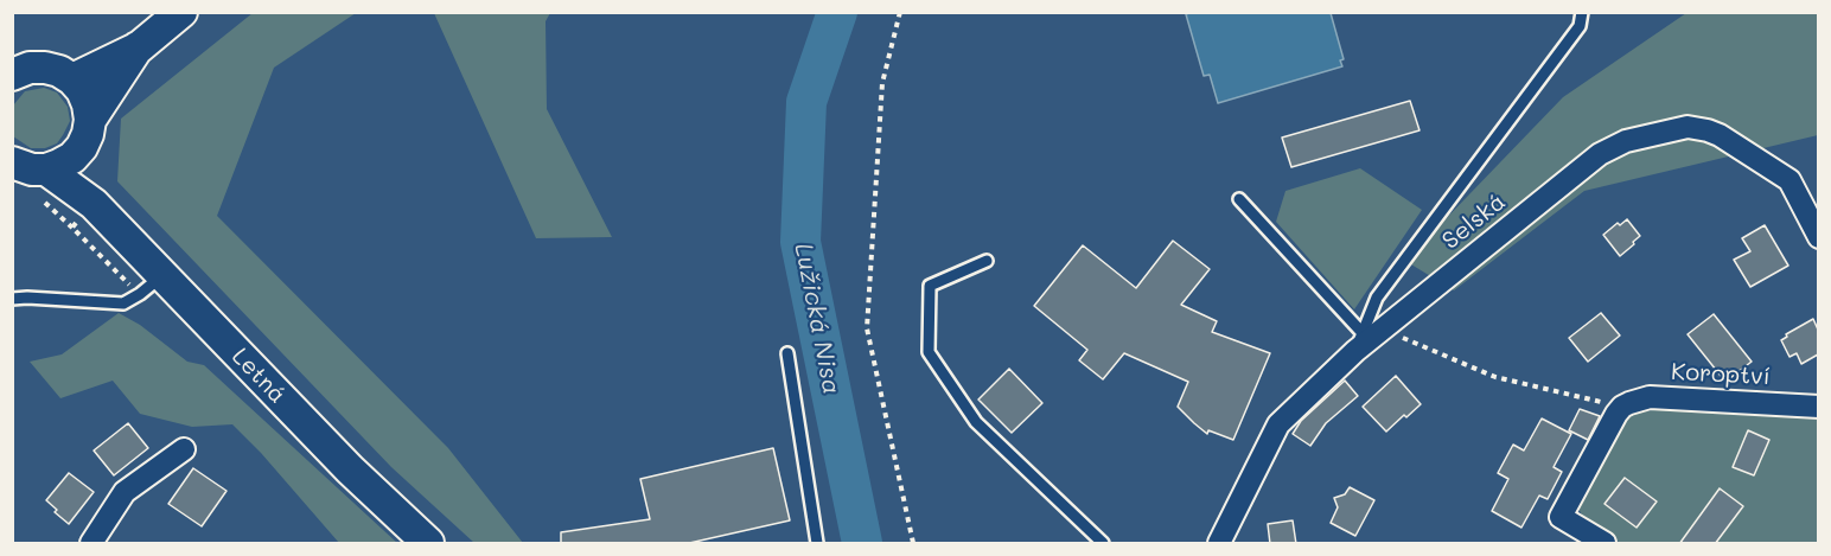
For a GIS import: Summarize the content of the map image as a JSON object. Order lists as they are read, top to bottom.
{
  "streets": {
    "street": ["Selská", "Koroptví", "Letná"]
  },
  "water": ["Lužická Nisa"]
}
